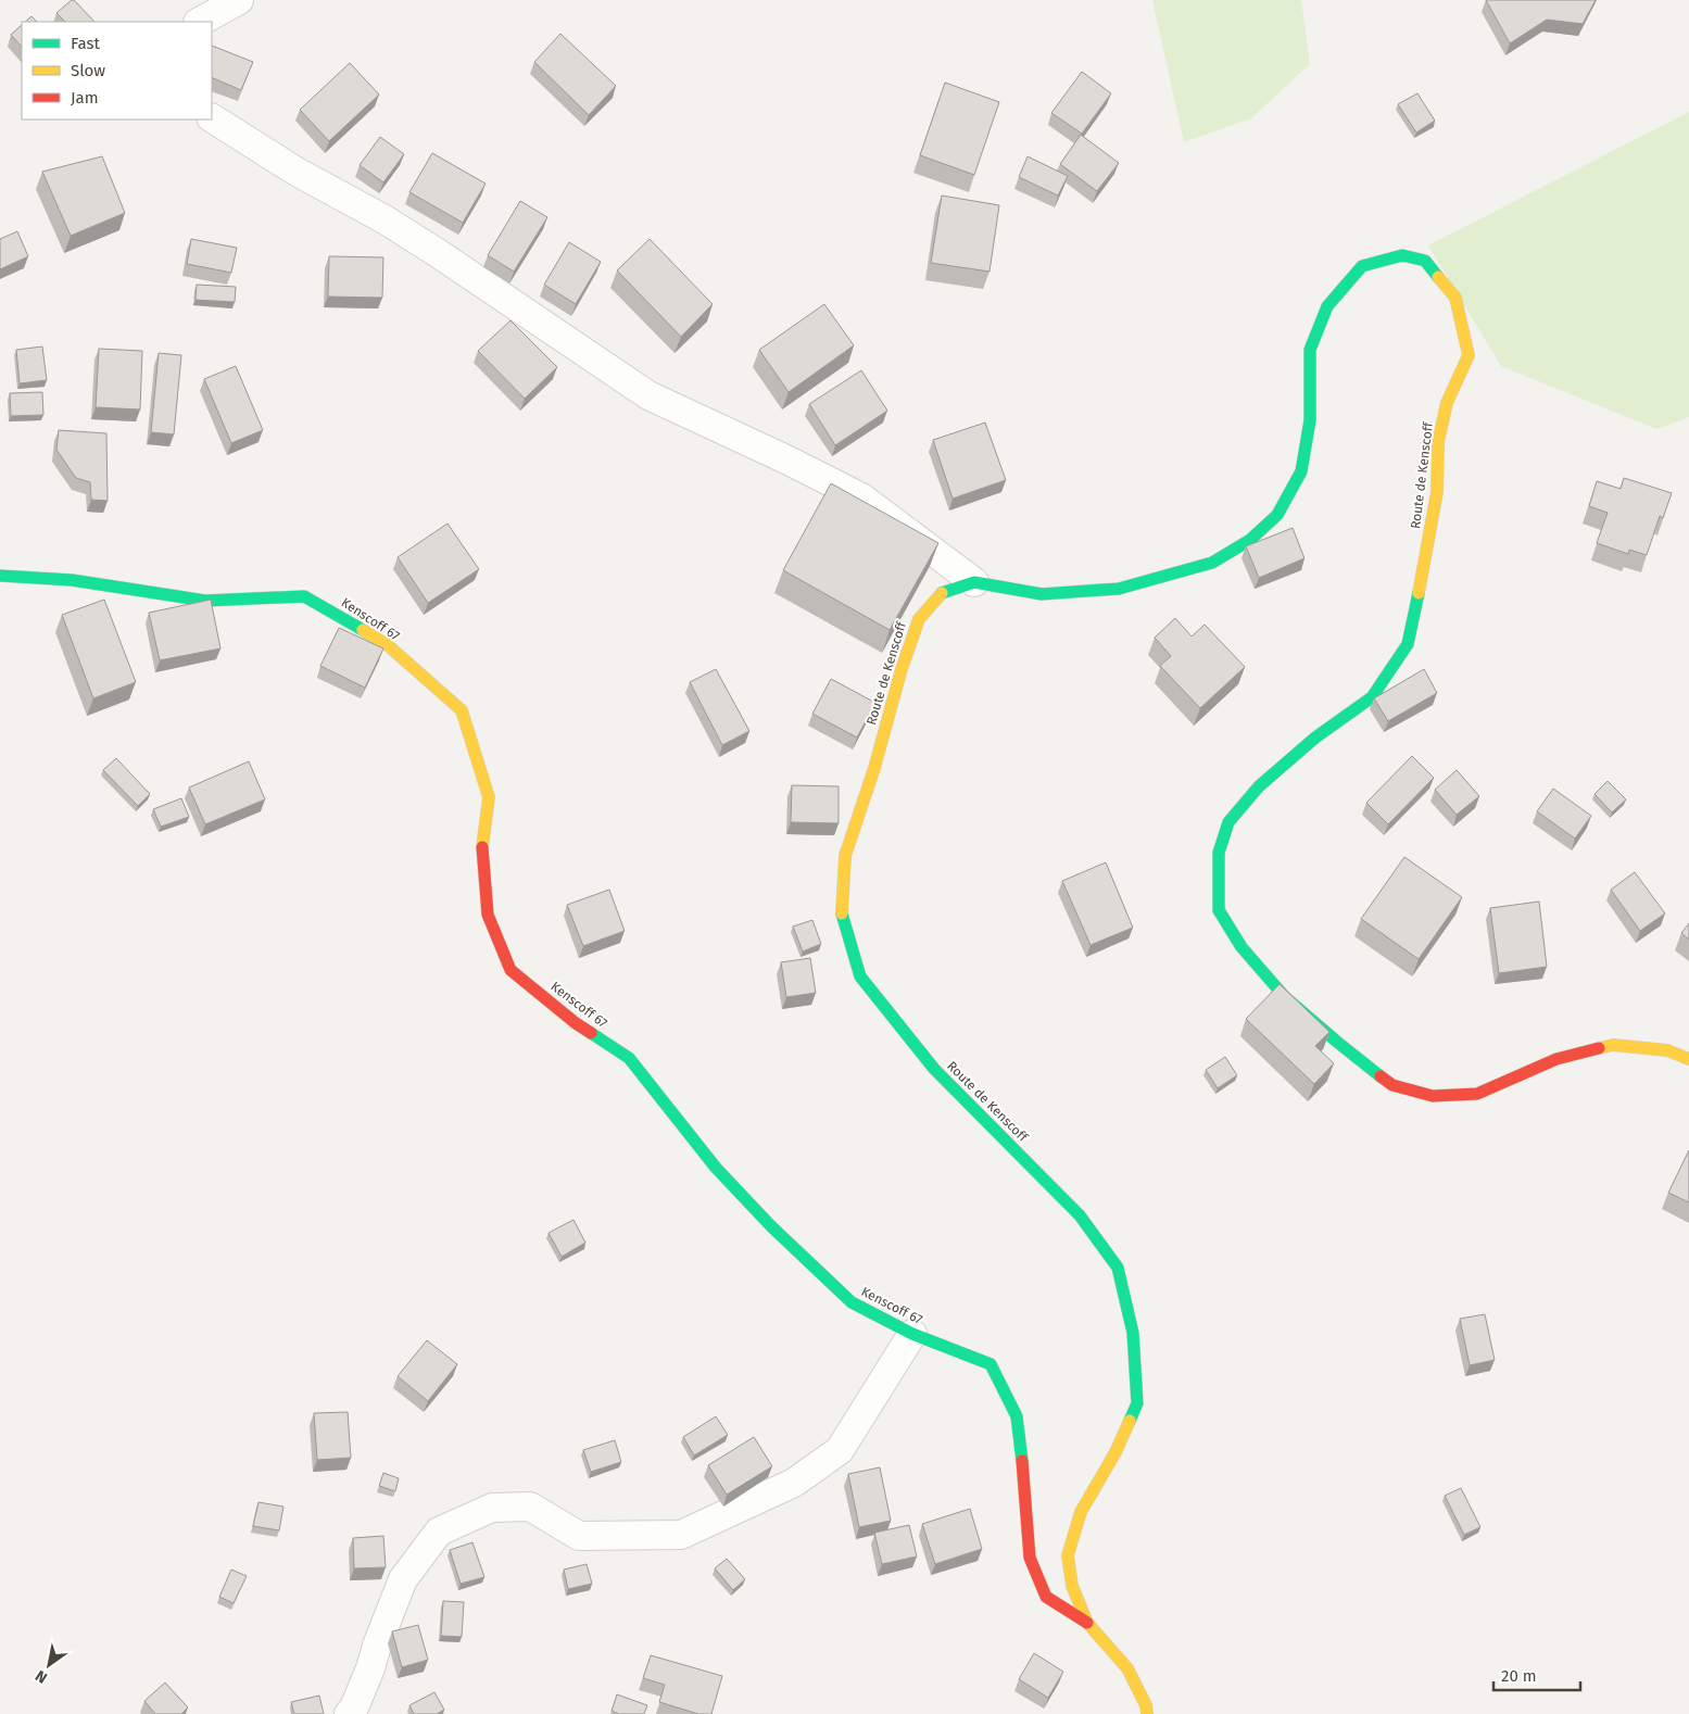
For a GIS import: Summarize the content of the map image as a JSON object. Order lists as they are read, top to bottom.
{
  "streets": {
    "main road": ["Route de Kenscoff", "Kenscoff 67"]
  },
  "crossings": [
    ["Route de Kenscoff", "Kenscoff 67"]
  ],
  "legend": ["Fast", "Slow", "Jam"],
  "scale_bar": "20 m",
  "north": "bottom left"
}
